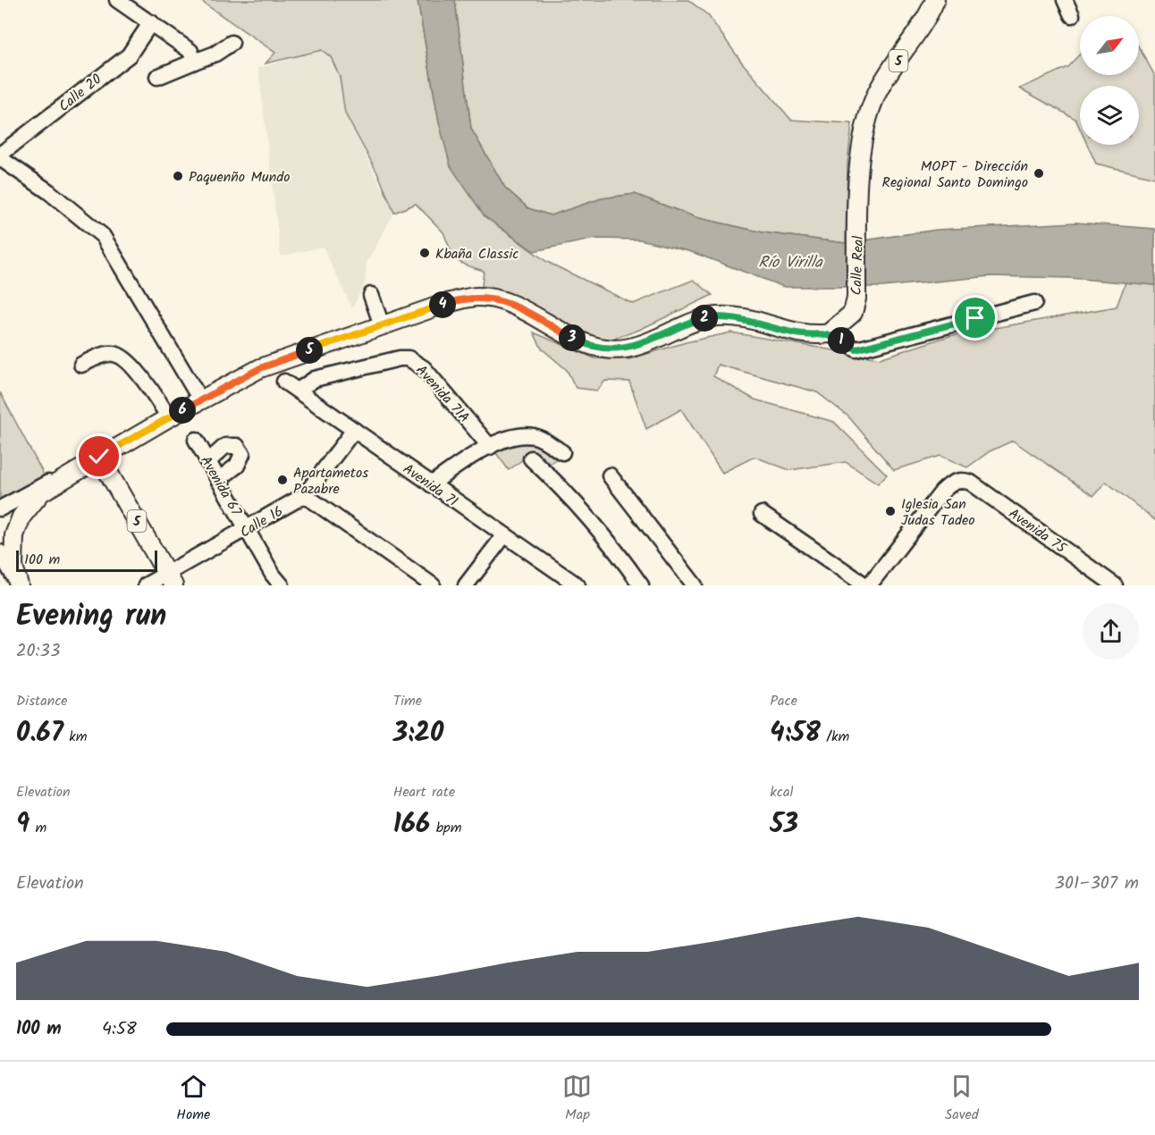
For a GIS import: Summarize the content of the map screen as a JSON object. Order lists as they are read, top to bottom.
{
  "streets": {
    "main road": ["5", "Calle Real"],
    "street": [
      "Calle 20",
      "Avenida 71A",
      "Avenida 71",
      "Avenida 67",
      "Calle 16",
      "Avenida 75"
    ]
  },
  "crossings": [
    ["5", "Calle 16"],
    ["Avenida 71A", "Avenida 71"],
    ["Avenida 71", "Calle 16"],
    ["Avenida 67", "Calle 16"]
  ],
  "water": ["Río Virilla"],
  "places": [
    "MOPT - Dirección Regional Santo Domingo",
    "Paquenño Mundo",
    "Kbaña Classic",
    "Apartametos Pazabre",
    "Iglesia San Judas Tadeo"
  ],
  "scale_bar": "100 m",
  "north": "top right",
  "page": {
    "pins": [
      "4",
      "2",
      "3",
      "1",
      "5",
      "6"
    ],
    "scale": "100 m",
    "heading": ["Evening run", "20:33"],
    "stats": [
      ["Distance", "0.67 km"],
      ["Time", "3:20"],
      ["Pace", "4:58 /km"],
      ["Elevation", "9 m"],
      ["Heart rate", "166 bpm"],
      ["kcal", "53"]
    ],
    "chart": ["Elevation", "301–307 m"],
    "list": [
      {
        "name": "100 m",
        "note": "4:58"
      }
    ],
    "tabs": ["Home", "Map", "Saved"]
  }
}
